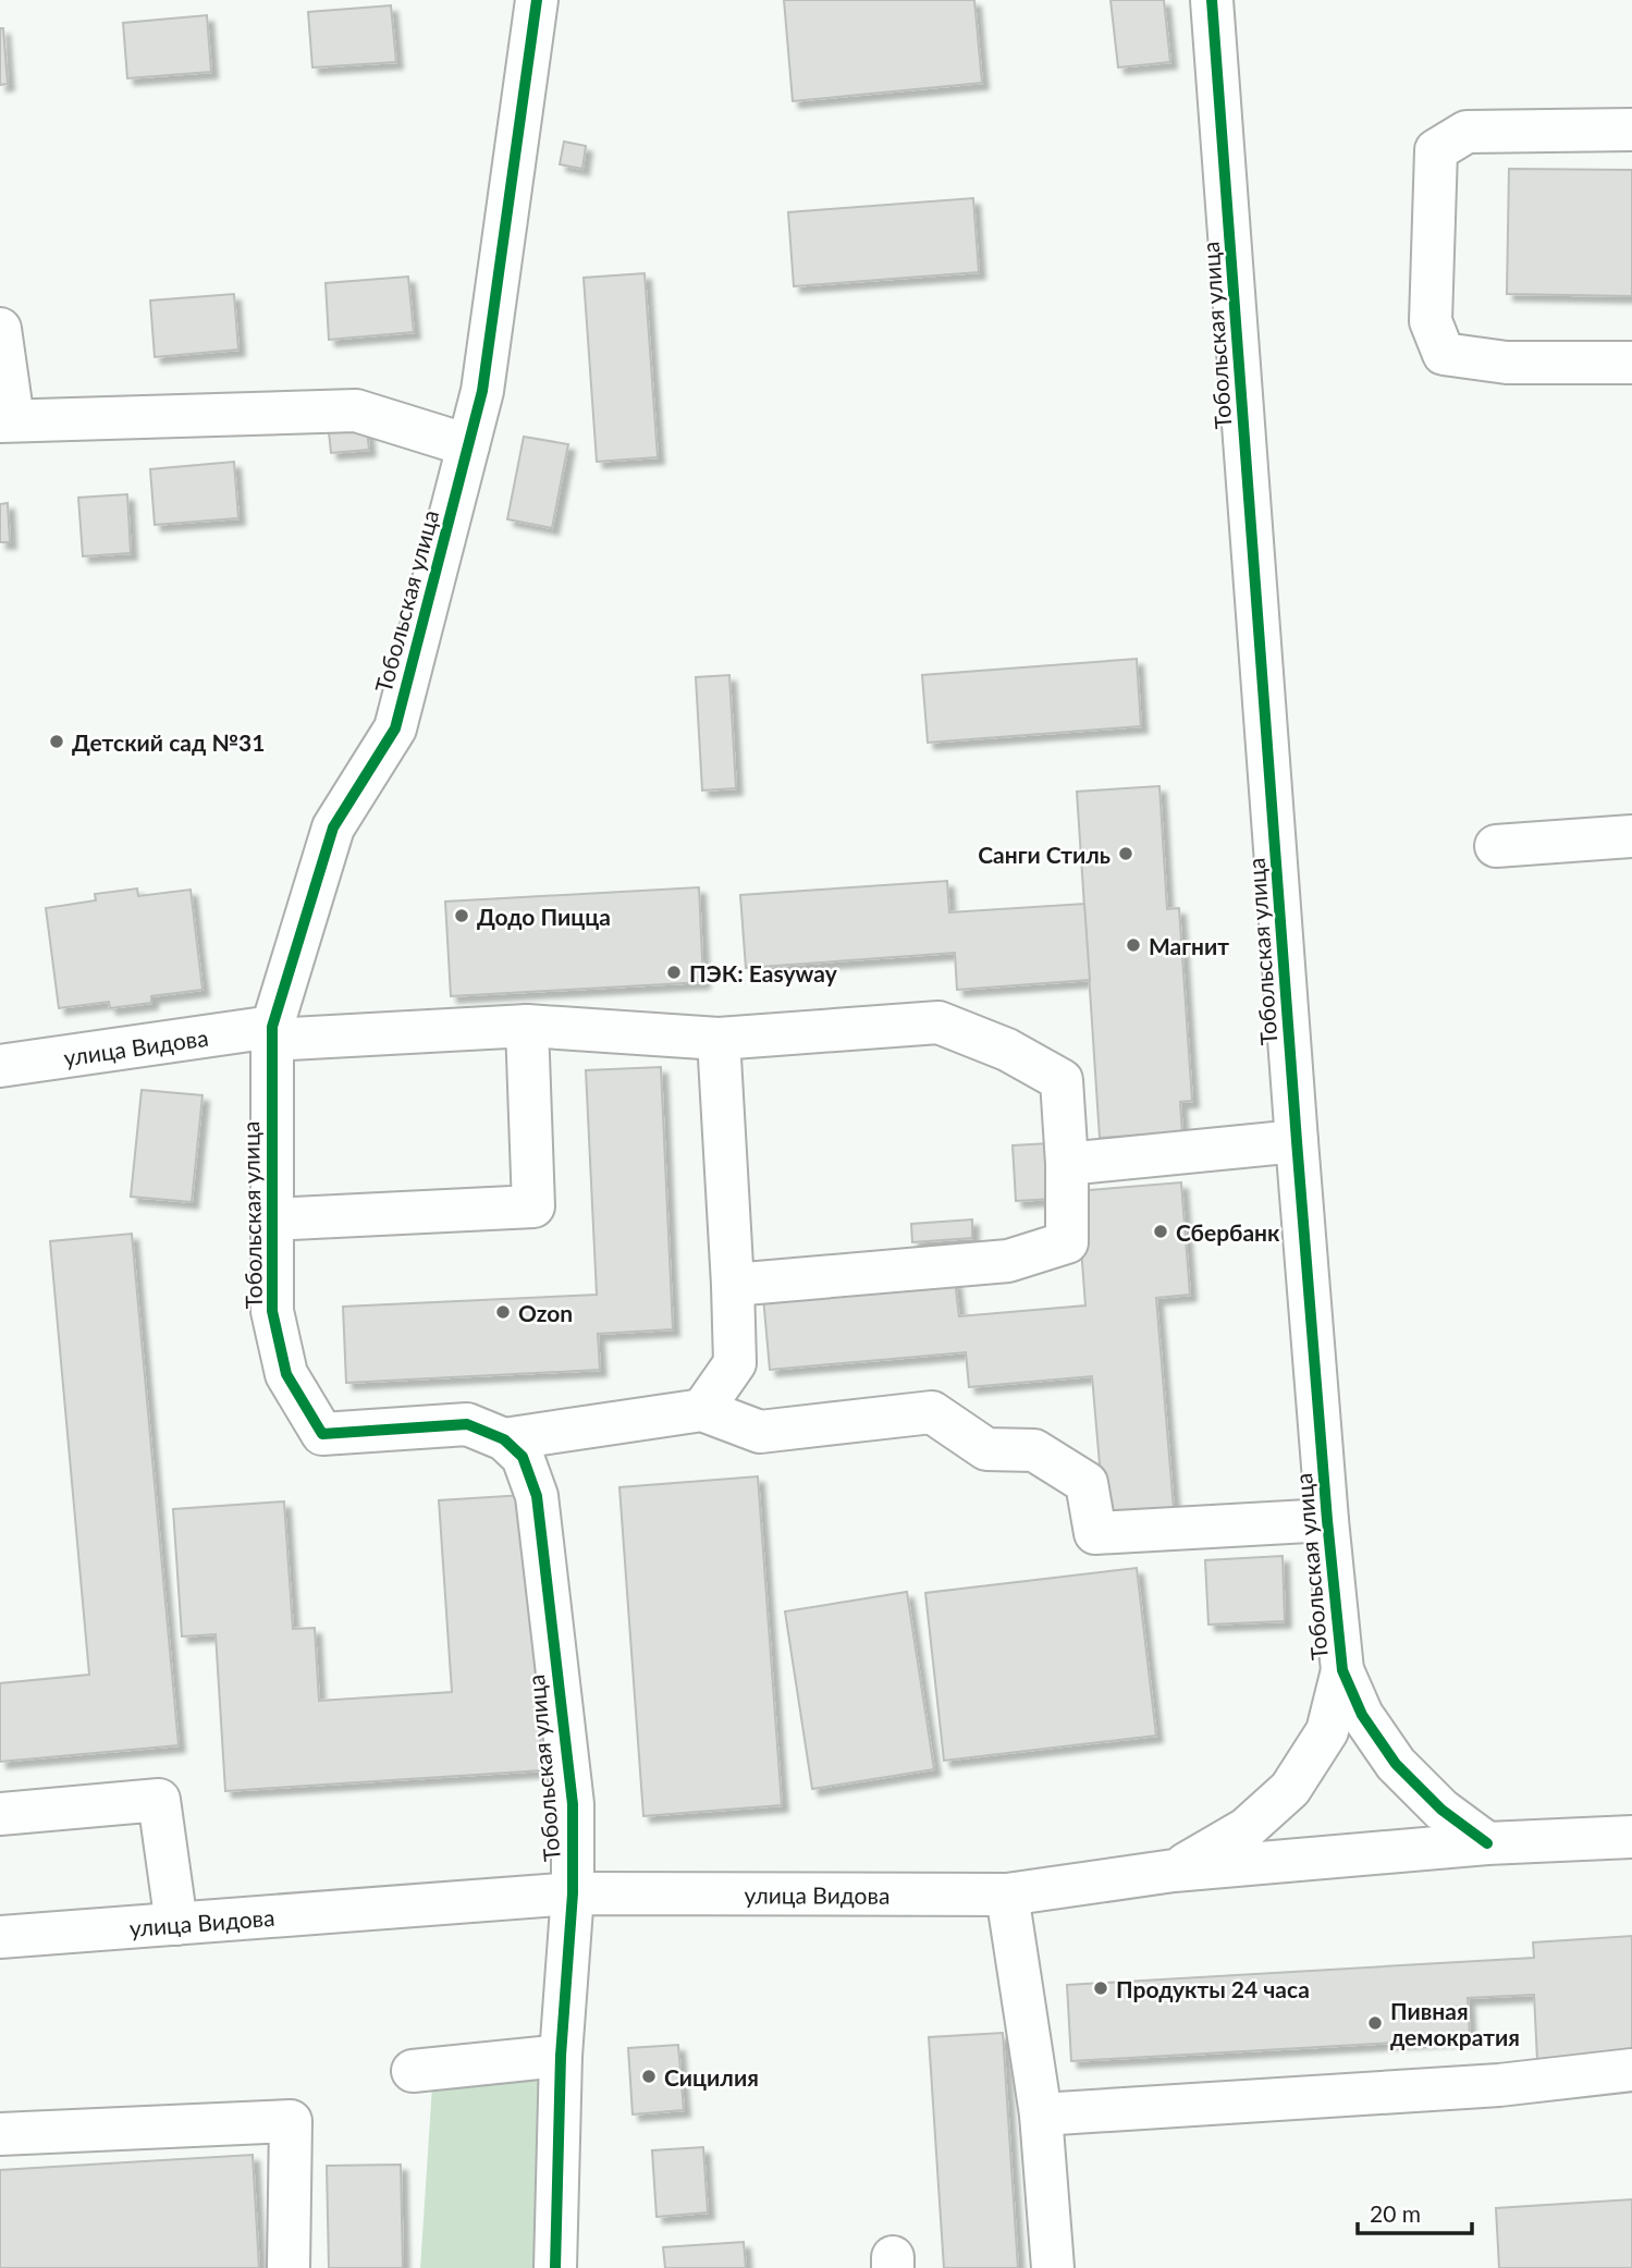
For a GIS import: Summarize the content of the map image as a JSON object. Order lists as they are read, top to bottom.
{
  "streets": {
    "street": ["Тобольская улица", "улица Видова"]
  },
  "crossings": [
    ["Тобольская улица", "улица Видова"]
  ],
  "places": [
    "Детский сад №31",
    "Санги Стиль",
    "Додо Пицца",
    "Магнит",
    "ПЭК: Easyway",
    "Сбербанк",
    "Ozon",
    "Продукты 24 часа",
    "Пивная демократия",
    "Сицилия"
  ],
  "scale_bar": "20 m"
}
